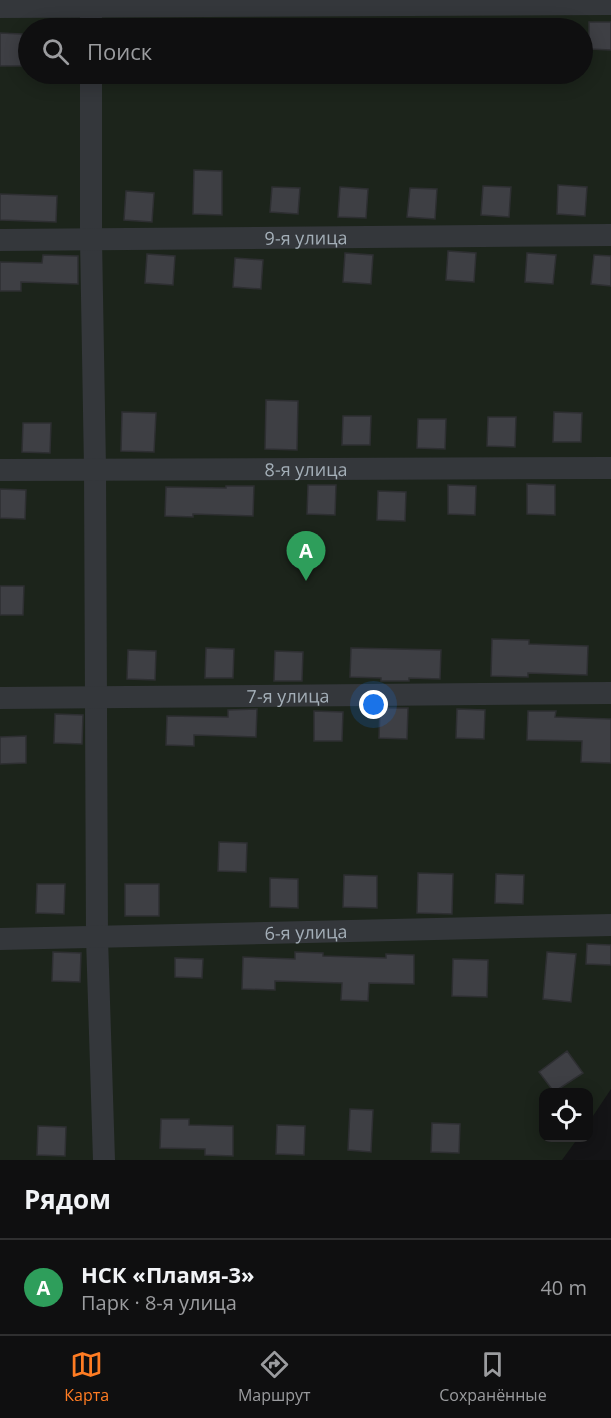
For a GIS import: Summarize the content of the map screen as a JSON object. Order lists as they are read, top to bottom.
{
  "streets": {
    "street": [
      "9-я улица",
      "8-я улица",
      "7-я улица",
      "6-я улица"
    ]
  },
  "page": {
    "search": "Поиск",
    "pins": "A",
    "heading": "Рядом",
    "list": [
      {
        "mark": "A",
        "name": "НСК «Пламя-3»",
        "note": "Парк · 8-я улица",
        "value": "40 m"
      }
    ],
    "nav": ["Карта", "Маршрут", "Сохранённые"]
  }
}
